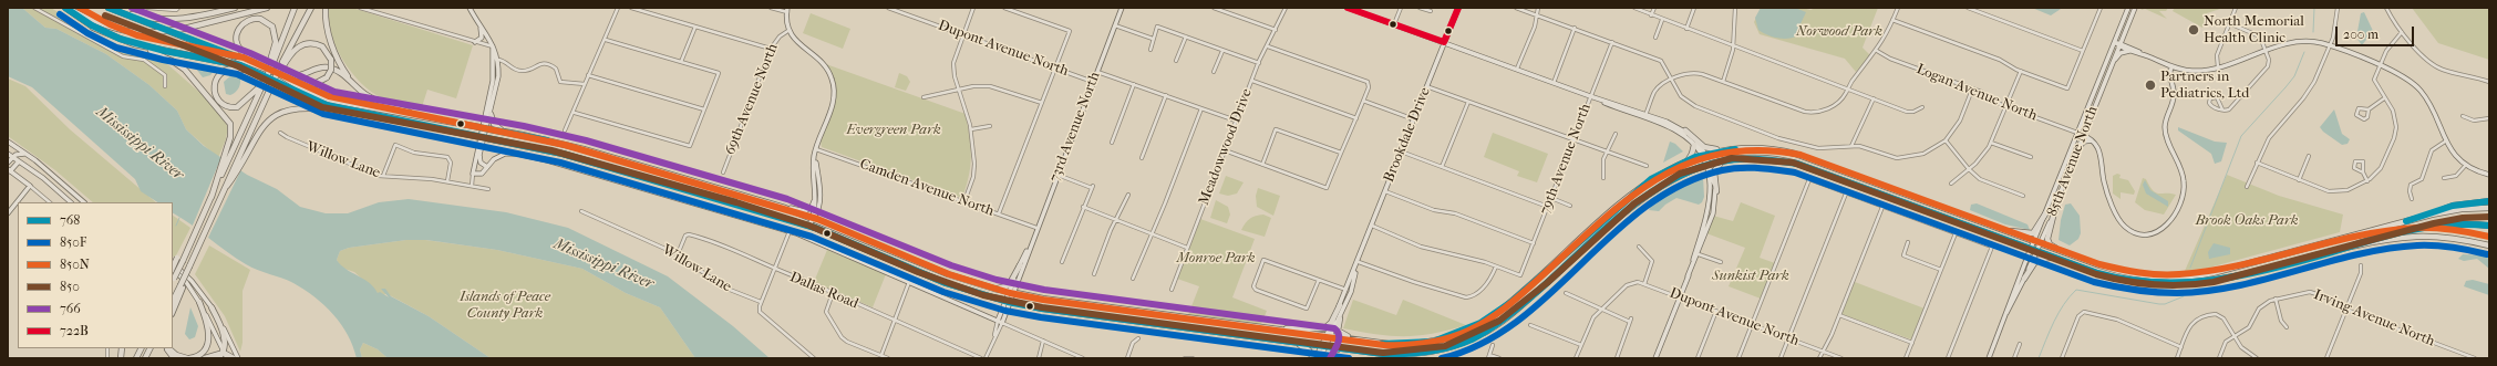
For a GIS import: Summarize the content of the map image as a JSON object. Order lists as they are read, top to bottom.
{
  "streets": {
    "street": [
      "Dupont Avenue North",
      "Logan Avenue North",
      "69th Avenue North",
      "73rd Avenue North",
      "Brookdale Drive",
      "Meadowwood Drive",
      "79th Avenue North",
      "Willow Lane",
      "85th Avenue North",
      "Camden Avenue North",
      "Dallas Road",
      "Irving Avenue North"
    ]
  },
  "crossings": [
    ["Dupont Avenue North", "73rd Avenue North"],
    ["Logan Avenue North", "85th Avenue North"],
    ["73rd Avenue North", "Camden Avenue North"],
    ["Willow Lane", "Dallas Road"]
  ],
  "water": ["Mississippi River"],
  "parks": [
    "Norwood Park",
    "Evergreen Park",
    "Brook Oaks Park",
    "Monroe Park",
    "Sunkist Park",
    "Islands of Peace County Park"
  ],
  "places": ["North Memorial Health Clinic", "Partners in Pediatrics, Ltd"],
  "lines": [
    "transit line 768",
    "transit line 850N",
    "transit line 766",
    "transit line 722B",
    "transit line 850F",
    "transit line 850"
  ],
  "legend": [
    "768",
    "850F",
    "850N",
    "850",
    "766",
    "722B"
  ],
  "scale_bar": "200 m"
}
